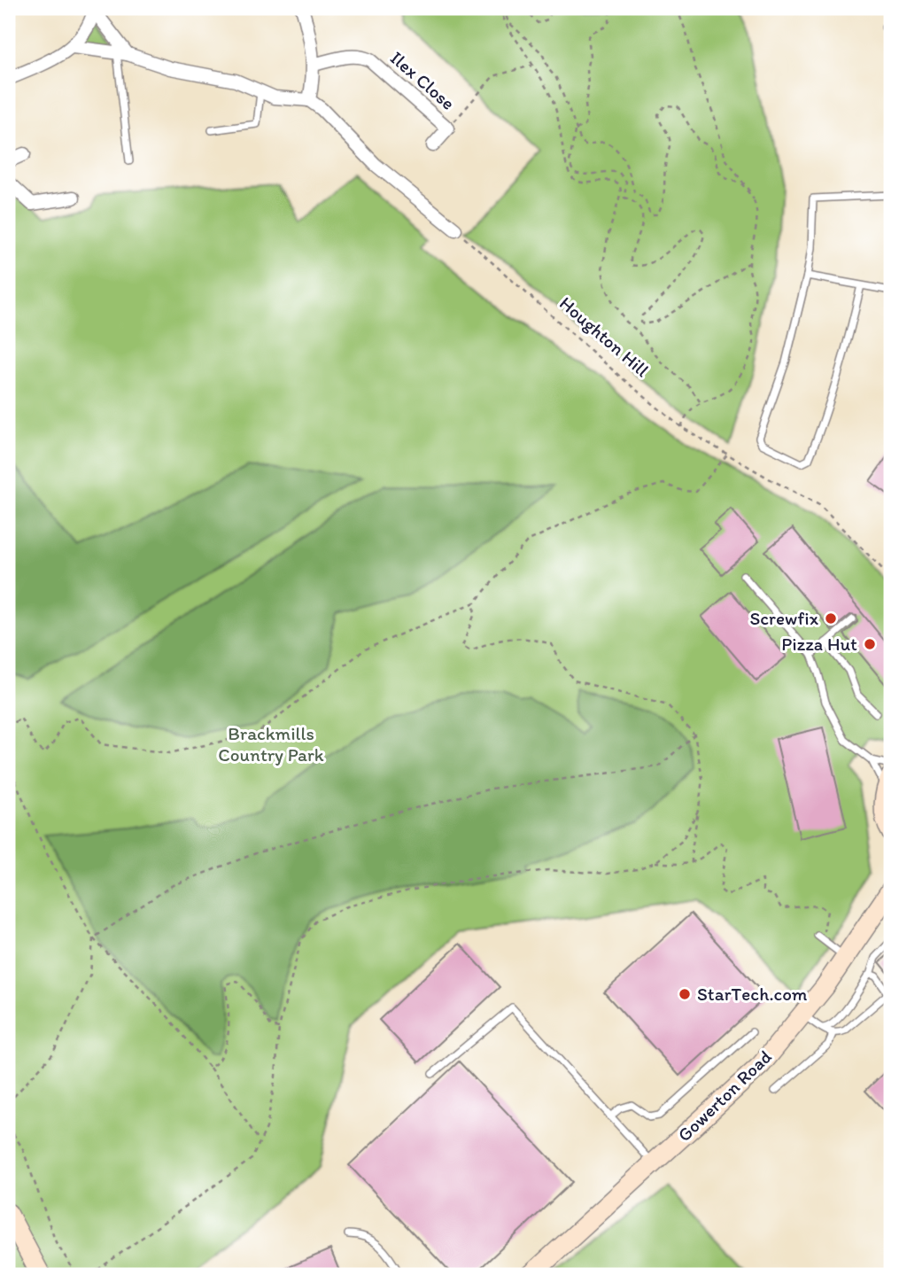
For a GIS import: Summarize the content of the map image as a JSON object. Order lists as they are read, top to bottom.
{
  "streets": {
    "street": ["Ilex Close", "Gowerton Road"],
    "path": ["Houghton Hill"]
  },
  "parks": ["Brackmills Country Park"],
  "places": ["Screwfix", "Pizza Hut", "StarTech.com"]
}
